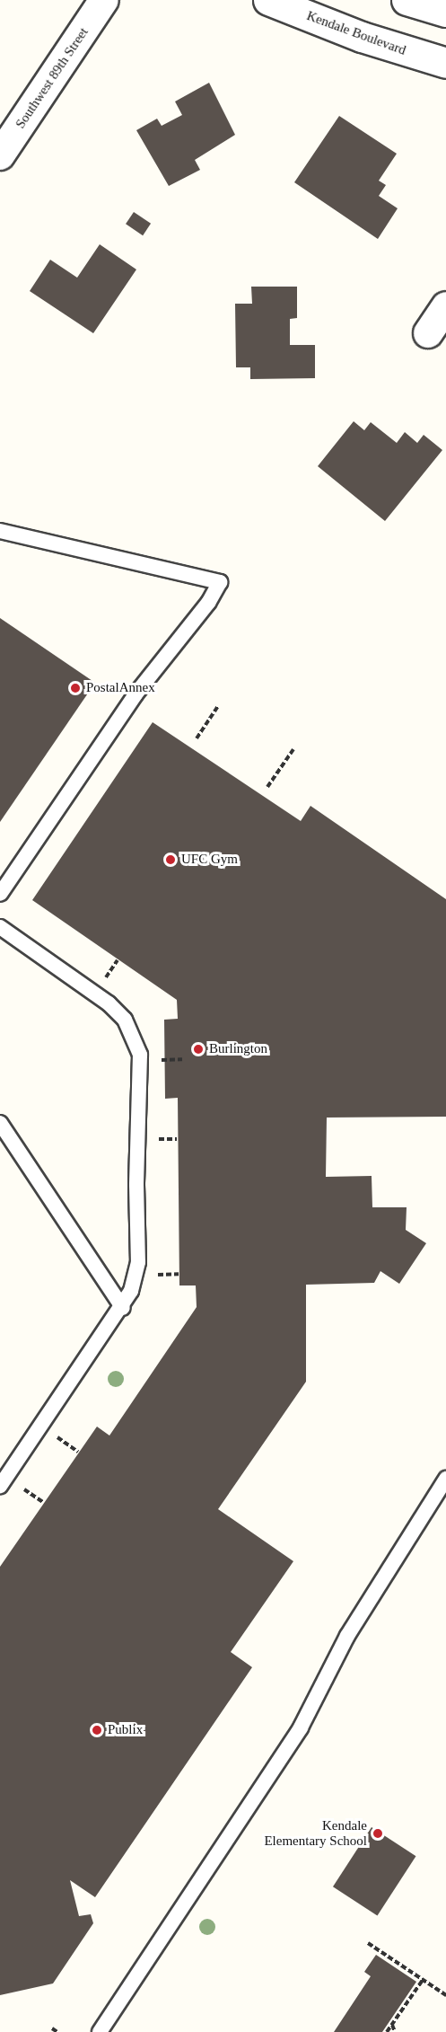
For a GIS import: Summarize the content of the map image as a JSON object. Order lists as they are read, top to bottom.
{
  "streets": {
    "street": ["Kendale Boulevard", "Southwest 89th Street"]
  },
  "places": [
    "PostalAnnex",
    "UFC Gym",
    "Burlington",
    "Publix",
    "Kendale Elementary School"
  ]
}
